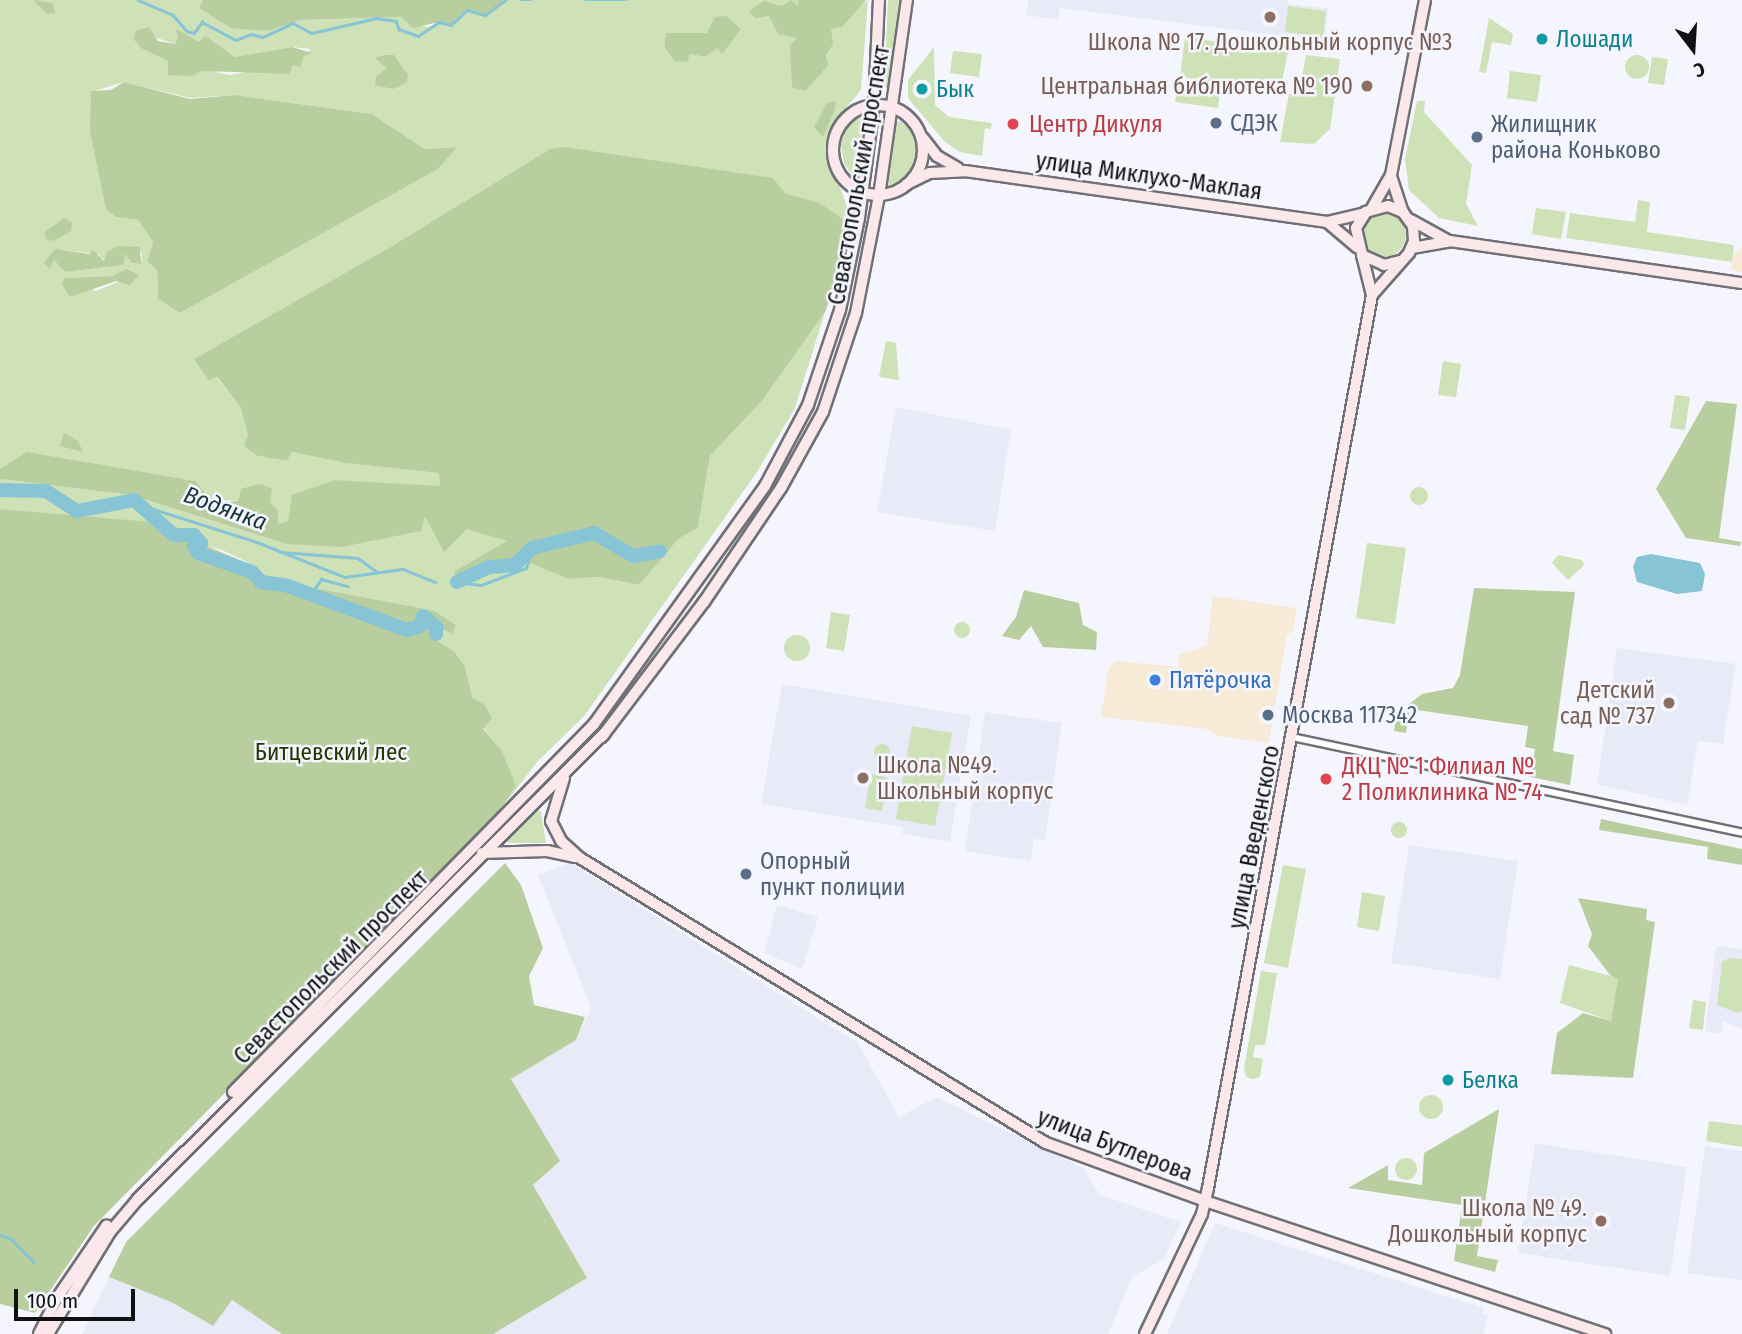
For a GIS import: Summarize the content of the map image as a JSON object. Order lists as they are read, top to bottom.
{
  "streets": {
    "main road": [
      "Севастопольский проспект",
      "улица Миклухо-Маклая",
      "улица Введенского",
      "улица Бутлерова"
    ]
  },
  "crossings": [
    ["Севастопольский проспект", "улица Миклухо-Маклая"],
    ["Севастопольский проспект", "улица Бутлерова"],
    ["улица Миклухо-Маклая", "улица Введенского"],
    ["улица Введенского", "улица Бутлерова"]
  ],
  "water": ["Водянка"],
  "parks": ["Битцевский лес"],
  "places": [
    "Школа № 17. Дошкольный корпус №3",
    "Лошади",
    "Центральная библиотека № 190",
    "Бык",
    "СДЭК",
    "Центр Дикуля",
    "Жилищник района Коньково",
    "Пятёрочка",
    "Детский сад № 737",
    "Москва 117342",
    "Школа №49. Школьный корпус",
    "ДКЦ № 1 Филиал № 2 Поликлиника № 74",
    "Опорный пункт полиции",
    "Белка",
    "Школа № 49. Дошкольный корпус"
  ],
  "scale_bar": "100 m",
  "north": "bottom"
}
